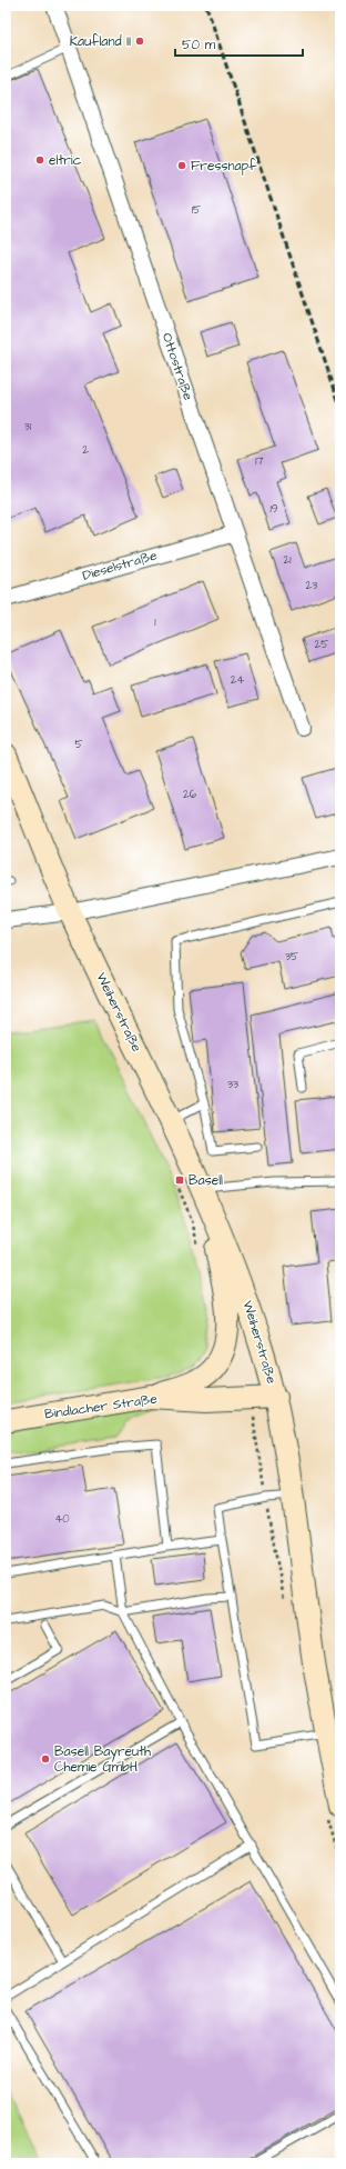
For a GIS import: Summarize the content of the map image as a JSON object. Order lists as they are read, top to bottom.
{
  "streets": {
    "street": [
      "Ottostraße",
      "Dieselstraße",
      "Weiherstraße",
      "Bindlacher Straße"
    ]
  },
  "crossings": [
    ["Ottostraße", "Dieselstraße"],
    ["Weiherstraße", "Bindlacher Straße"]
  ],
  "places": {
    "other": [
      "Kaufland II",
      "eltric",
      "Fressnapf",
      "Basell Bayreuth Chemie GmbH"
    ],
    "transit": ["Basell"]
  },
  "house_numbers": [
    "15",
    "31",
    "2",
    "17",
    "19",
    "21",
    "23",
    "1",
    "25",
    "24",
    "5",
    "26",
    "35",
    "33",
    "40"
  ],
  "scale_bar": "50 m"
}
